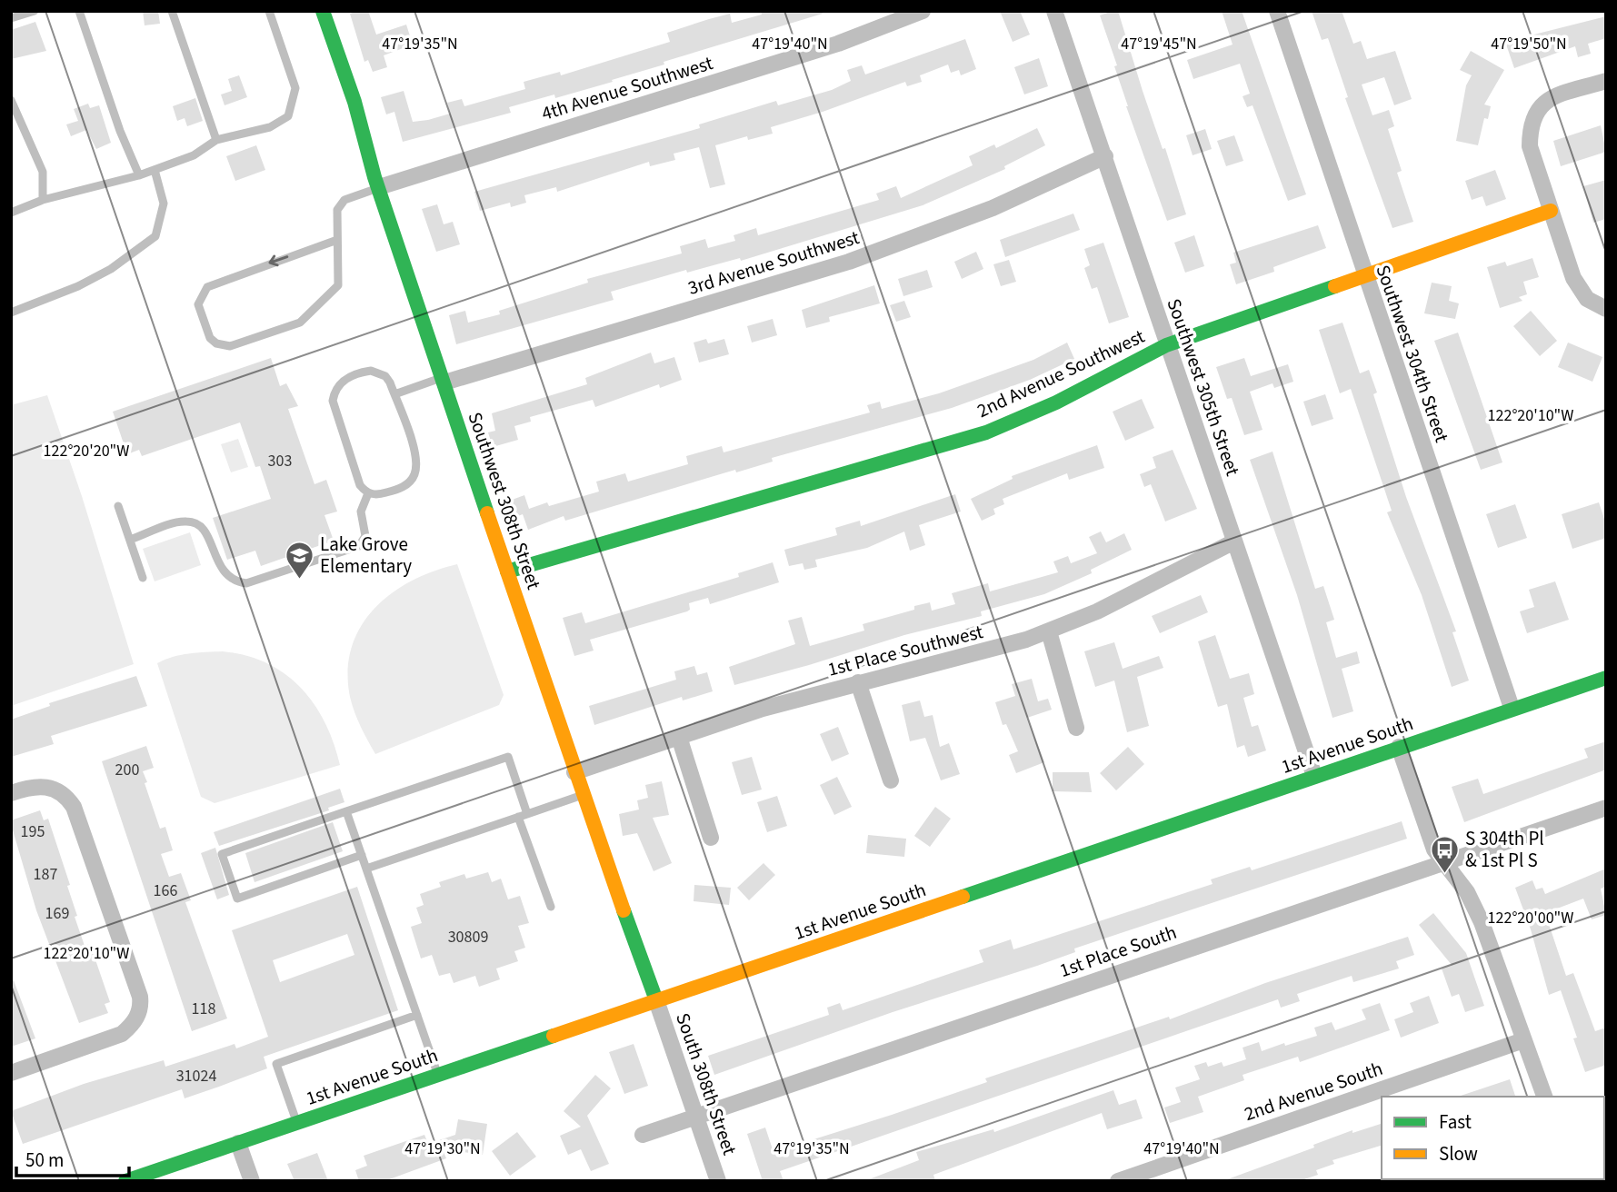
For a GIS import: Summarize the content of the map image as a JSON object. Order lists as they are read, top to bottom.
{
  "streets": {
    "street": [
      "4th Avenue Southwest",
      "3rd Avenue Southwest",
      "Southwest 304th Street",
      "2nd Avenue Southwest",
      "Southwest 305th Street",
      "Southwest 308th Street",
      "1st Place Southwest",
      "1st Avenue South",
      "1st Place South",
      "South 308th Street",
      "2nd Avenue South"
    ]
  },
  "crossings": [
    ["4th Avenue Southwest", "Southwest 308th Street"],
    ["3rd Avenue Southwest", "Southwest 305th Street"],
    ["3rd Avenue Southwest", "Southwest 308th Street"],
    ["Southwest 304th Street", "2nd Avenue Southwest"],
    ["Southwest 304th Street", "1st Avenue South"],
    ["2nd Avenue Southwest", "Southwest 305th Street"],
    ["2nd Avenue Southwest", "Southwest 308th Street"],
    ["Southwest 305th Street", "1st Place Southwest"],
    ["Southwest 305th Street", "1st Avenue South"],
    ["Southwest 308th Street", "1st Place Southwest"],
    ["Southwest 308th Street", "1st Avenue South"],
    ["Southwest 308th Street", "South 308th Street"],
    ["1st Avenue South", "South 308th Street"],
    ["1st Place South", "South 308th Street"]
  ],
  "places": {
    "school or university": ["Lake Grove Elementary"],
    "bus stop": ["S 304th Pl & 1st Pl S"]
  },
  "house_numbers": [
    "303",
    "200",
    "195",
    "187",
    "166",
    "169",
    "30809",
    "118",
    "31024"
  ],
  "legend": ["Fast", "Slow"],
  "scale_bar": "50 m",
  "coordinates": [
    "47°19'35\"N",
    "47°19'40\"N",
    "47°19'45\"N",
    "47°19'50\"N",
    "122°20'10\"W",
    "122°20'20\"W",
    "122°20'00\"W",
    "47°19'30\"N"
  ]
}
